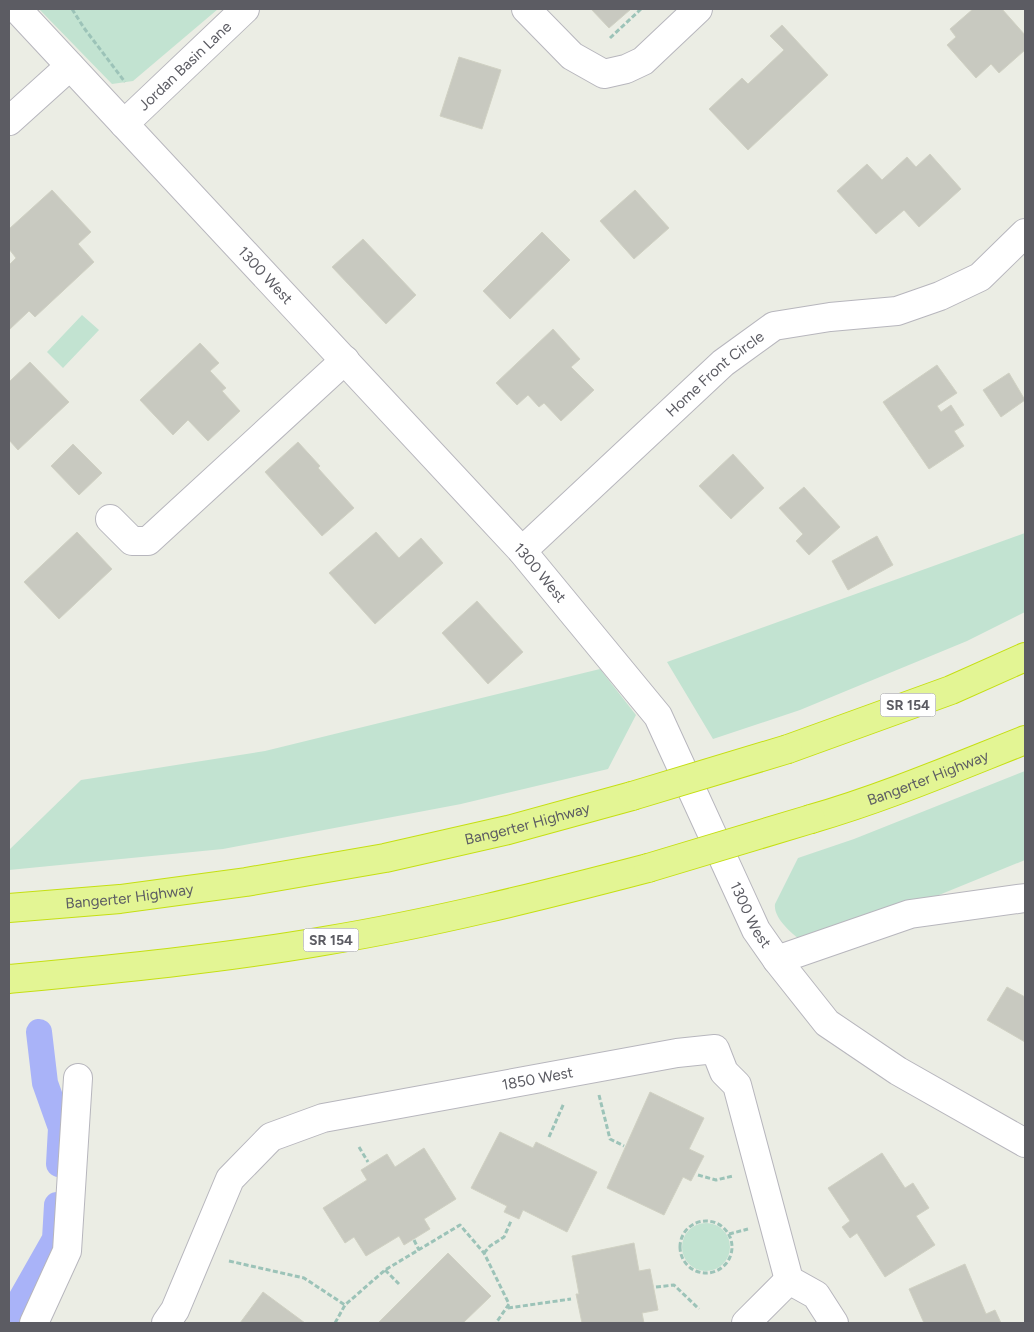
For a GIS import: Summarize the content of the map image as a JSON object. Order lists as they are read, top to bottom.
{
  "streets": {
    "highway": ["SR 154", "Bangerter Highway"],
    "street": [
      "Jordan Basin Lane",
      "1300 West",
      "Home Front Circle",
      "1850 West"
    ]
  },
  "crossings": [
    ["Jordan Basin Lane", "1300 West"],
    ["1300 West", "Home Front Circle"]
  ]
}
